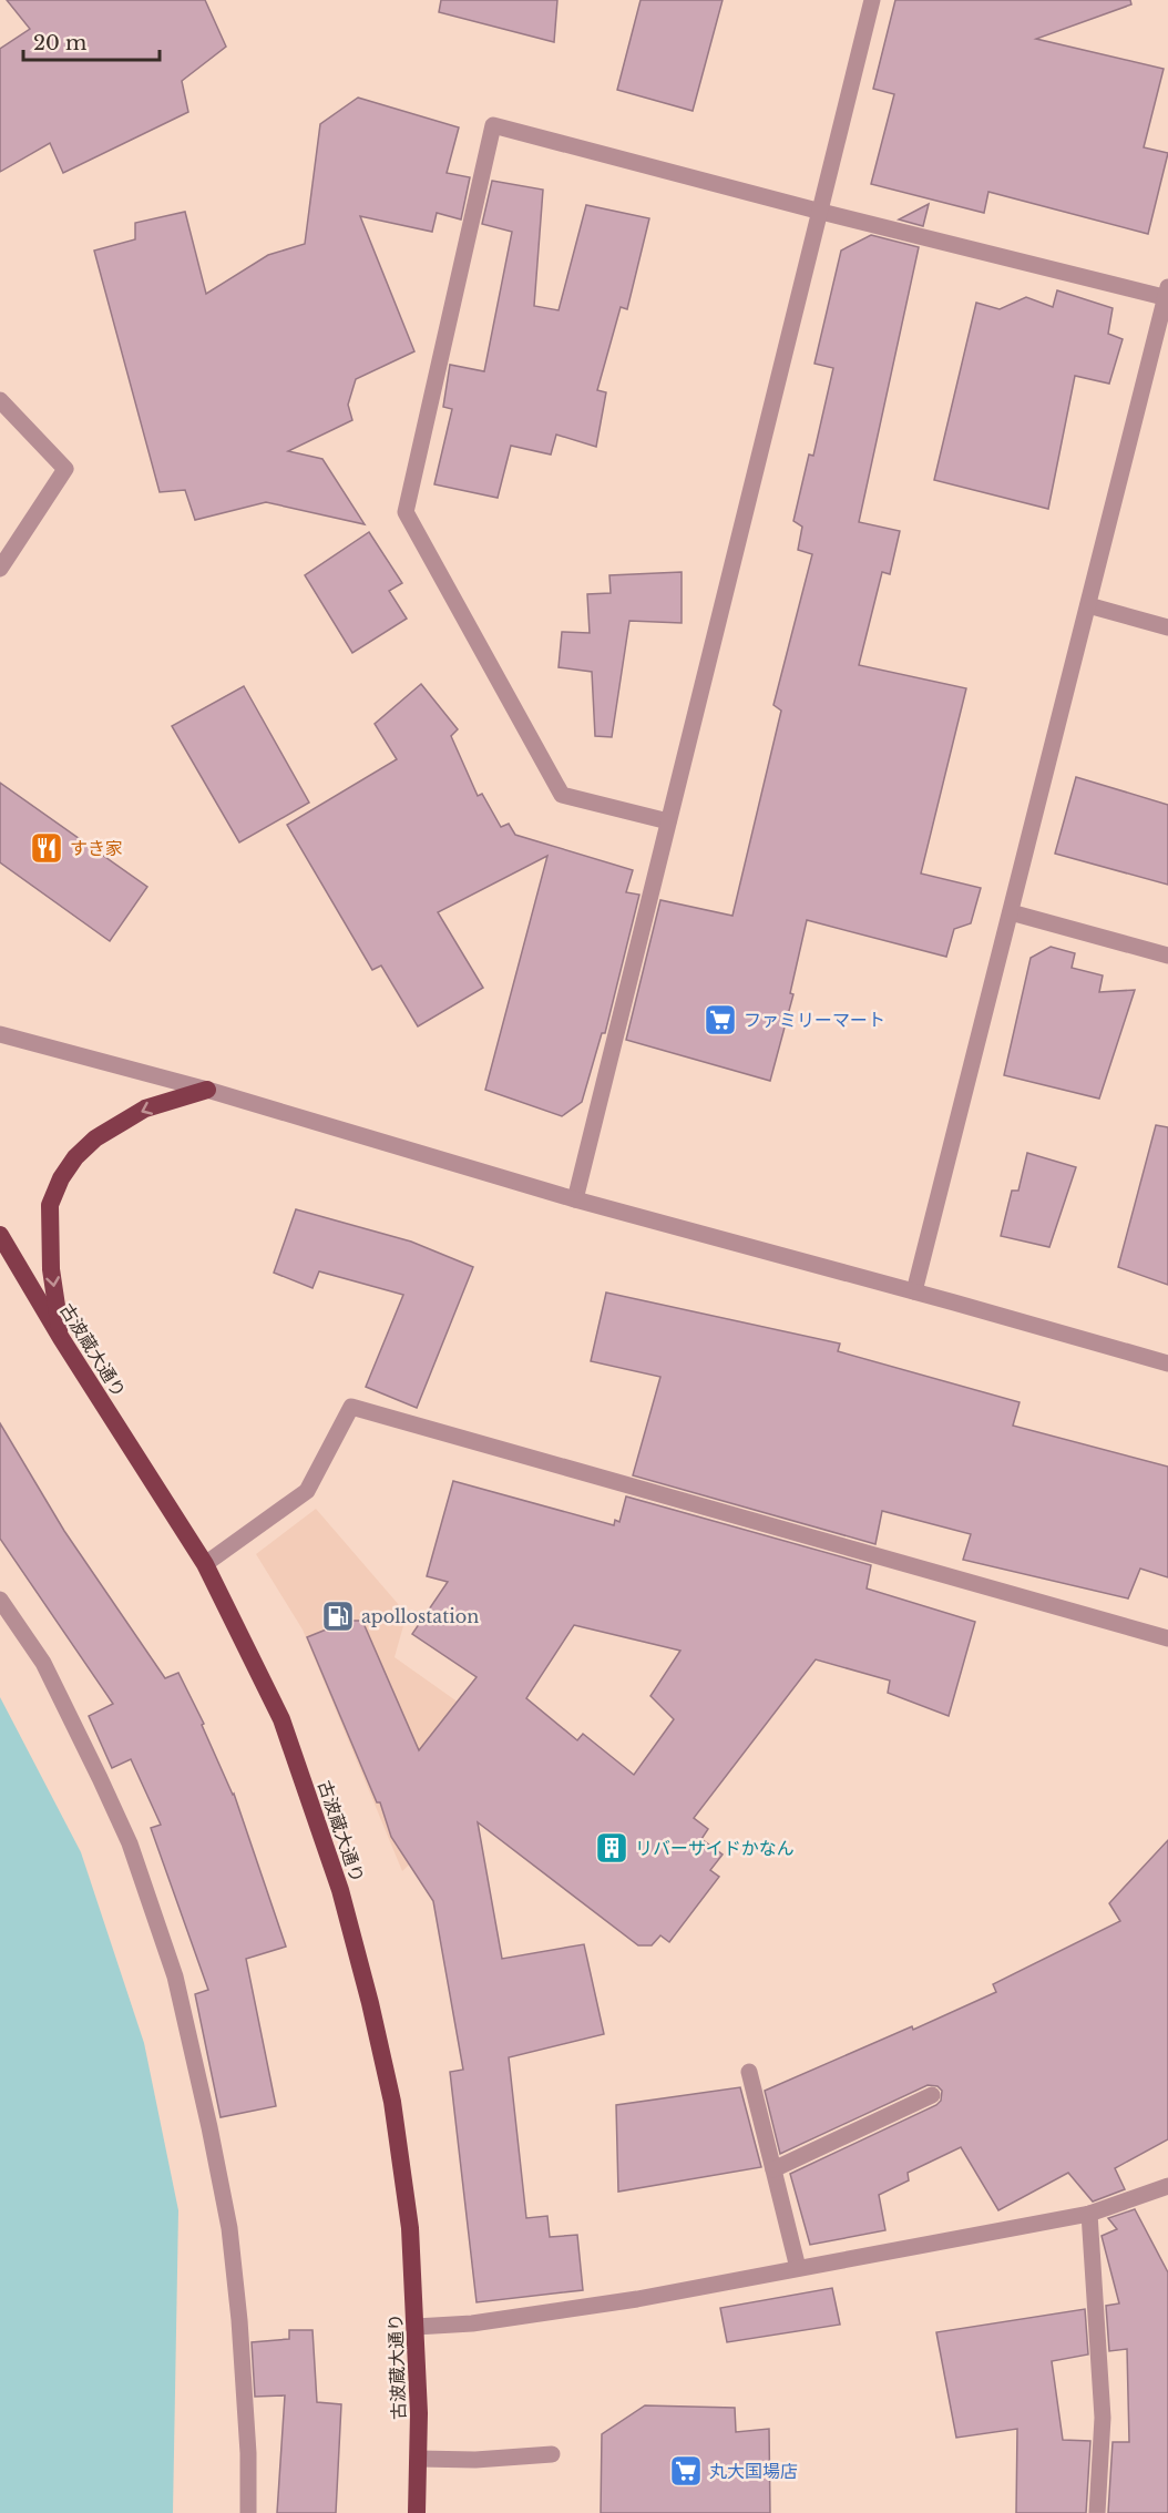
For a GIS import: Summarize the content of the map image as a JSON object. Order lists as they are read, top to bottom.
{
  "streets": {
    "highway": ["古波蔵大通り"]
  },
  "places": {
    "restaurant": ["すき家"],
    "supermarket": ["ファミリーマート", "丸大国場店"],
    "fuel station": ["apollostation"],
    "building": ["リバーサイドかなん"]
  },
  "scale_bar": "20 m"
}
